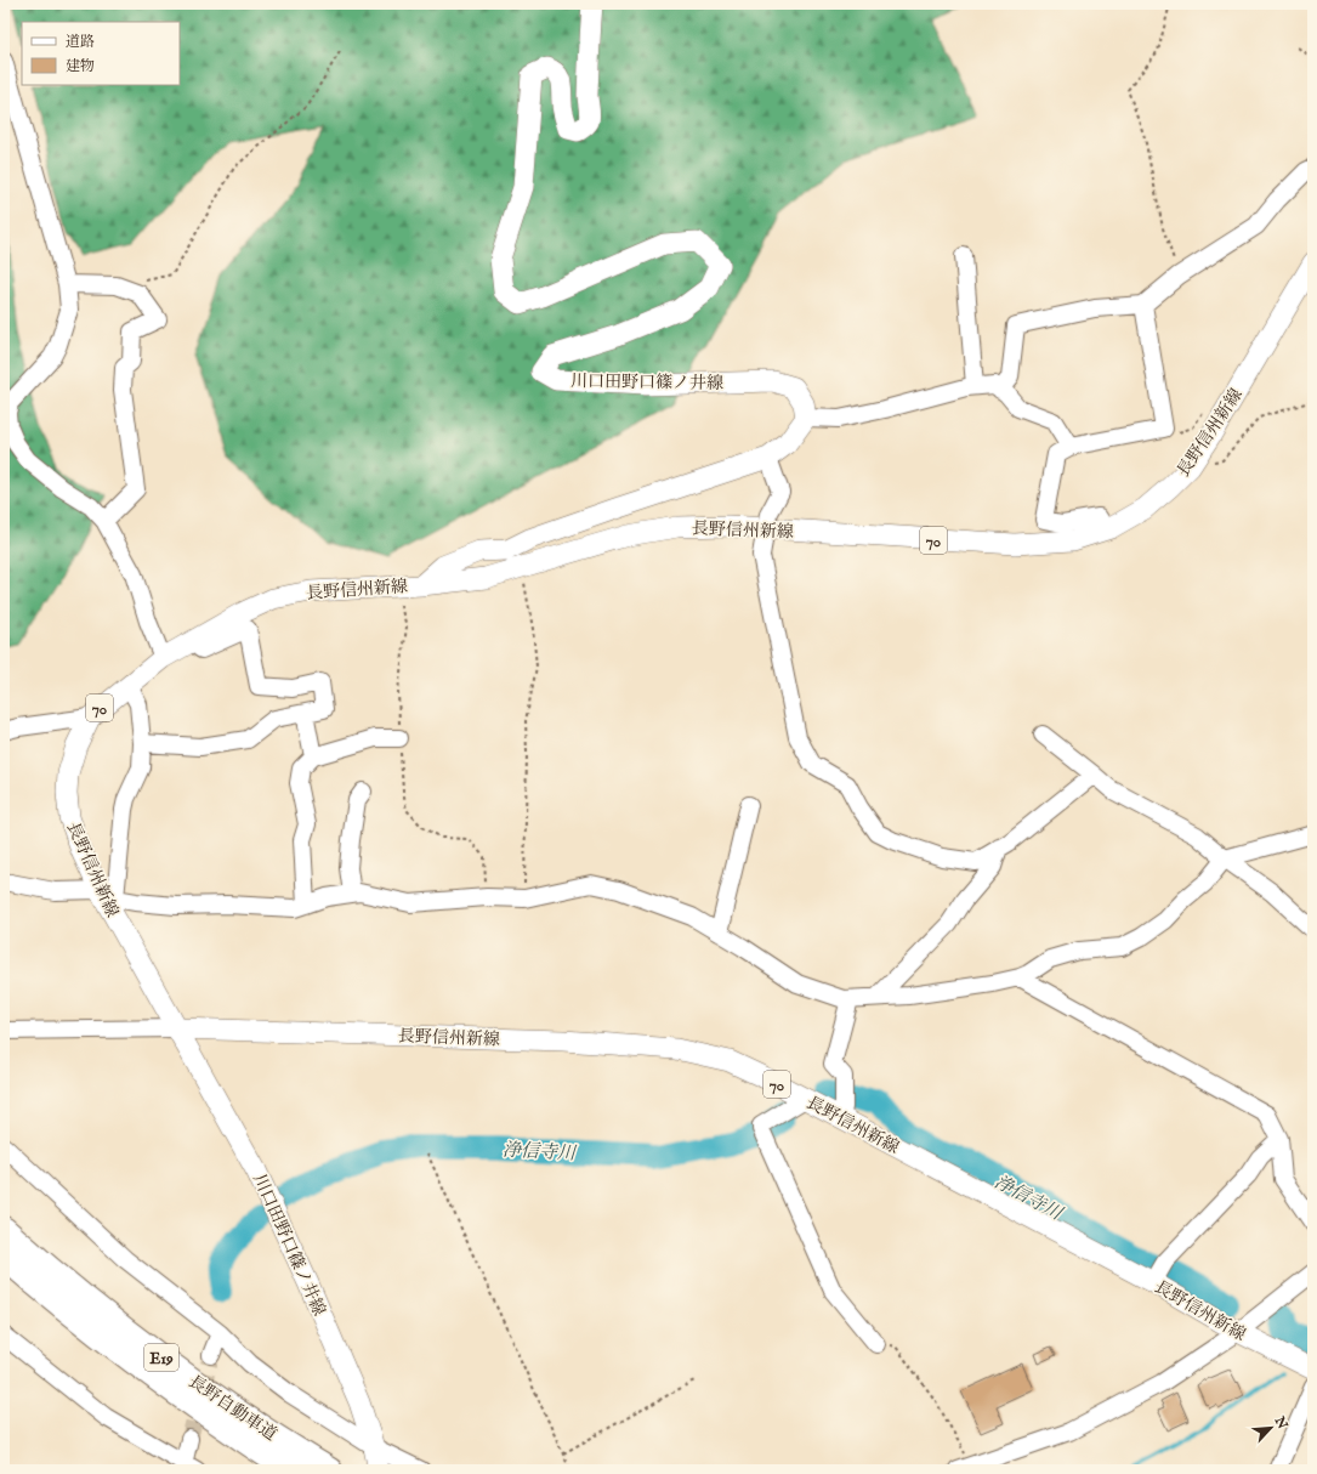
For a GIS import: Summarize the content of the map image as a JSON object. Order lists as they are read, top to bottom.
{
  "streets": {
    "highway": ["E19", "長野自動車道"],
    "main road": ["川口田野口篠ノ井線", "長野信州新線", "70"]
  },
  "crossings": [
    ["川口田野口篠ノ井線", "長野信州新線"]
  ],
  "water": ["浄信寺川"],
  "legend": ["道路", "建物"],
  "north": "top right"
}
